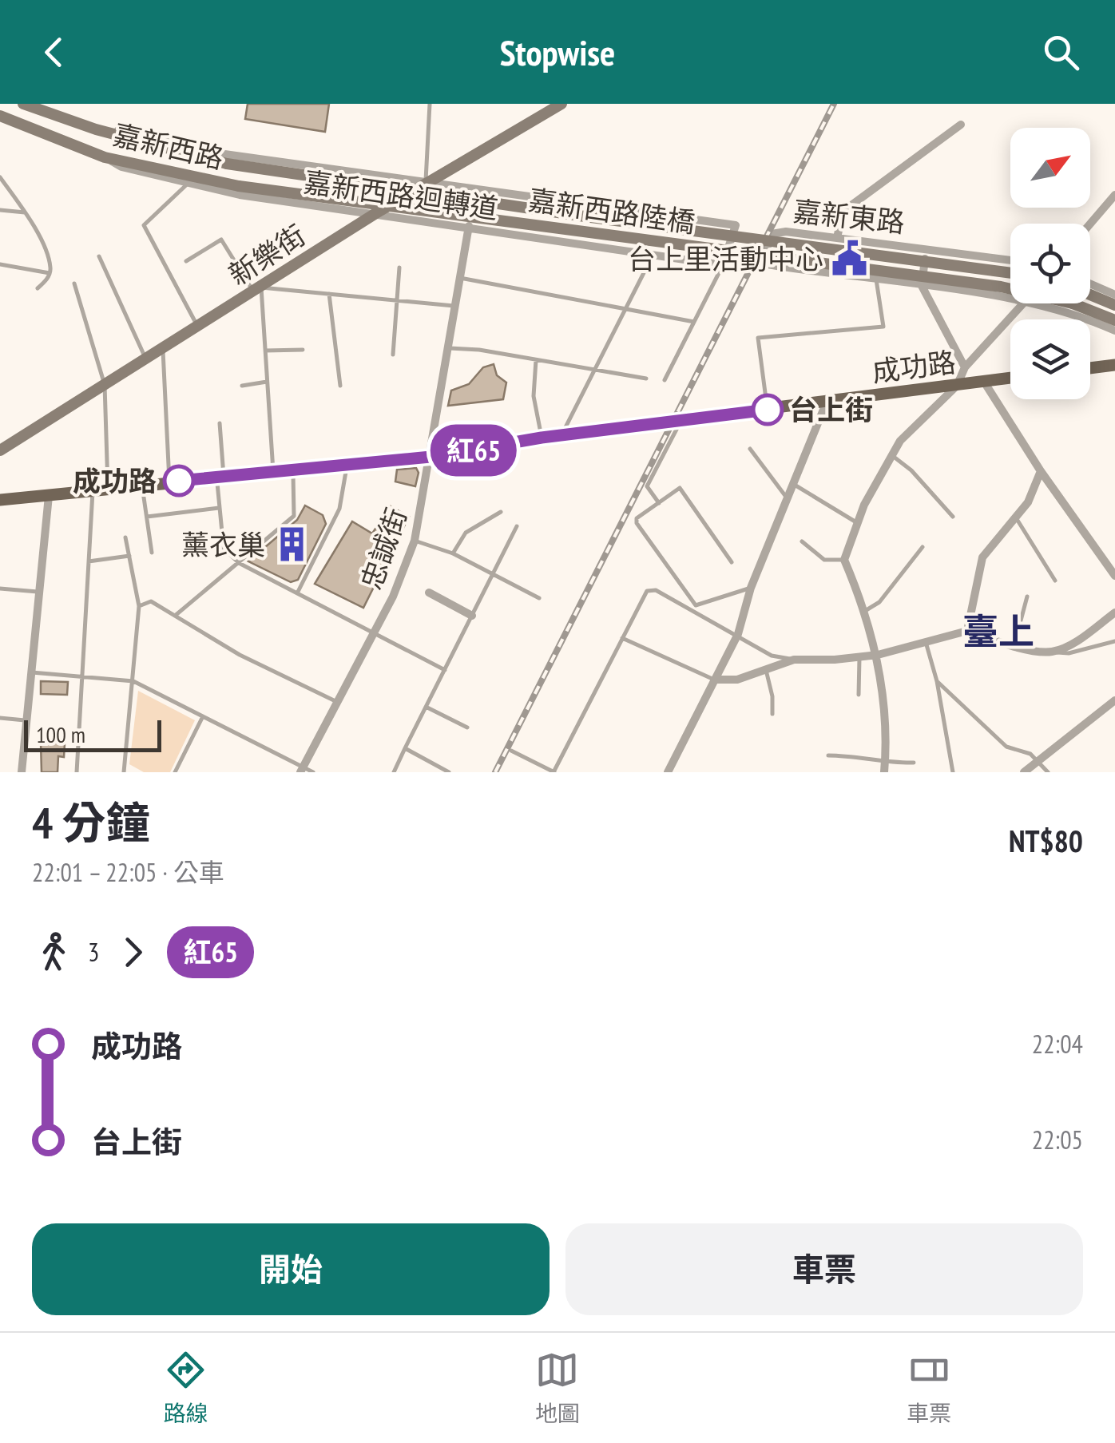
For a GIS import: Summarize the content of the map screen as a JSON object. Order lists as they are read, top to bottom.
{
  "streets": {
    "main road": ["成功路"],
    "street": [
      "嘉新西路",
      "嘉新西路迴轉道",
      "嘉新西路陸橋",
      "嘉新東路",
      "新樂街",
      "忠誠街"
    ]
  },
  "crossings": [
    ["嘉新西路", "嘉新西路迴轉道"],
    ["嘉新西路", "嘉新西路陸橋"],
    ["嘉新西路迴轉道", "新樂街"],
    ["嘉新西路迴轉道", "忠誠街"],
    ["成功路", "忠誠街"]
  ],
  "districts": ["臺上"],
  "places": {
    "public building": ["台上里活動中心"],
    "other": ["台上街", "成功路"],
    "building": ["薰衣巢"]
  },
  "lines": ["bus line 紅65"],
  "scale_bar": "100 m",
  "north": "top right",
  "page": {
    "header": "Stopwise",
    "on_map": "紅65",
    "scale": "100 m",
    "heading": ["4 分鐘", "22:01 – 22:05 · 公車", "NT$80"],
    "legs": ["3", "紅65"],
    "list": [
      {
        "name": "成功路",
        "value": "22:04"
      },
      {
        "name": "台上街",
        "value": "22:05"
      }
    ],
    "buttons": ["開始", "車票"],
    "tabs": ["路線", "地圖", "車票"]
  }
}
